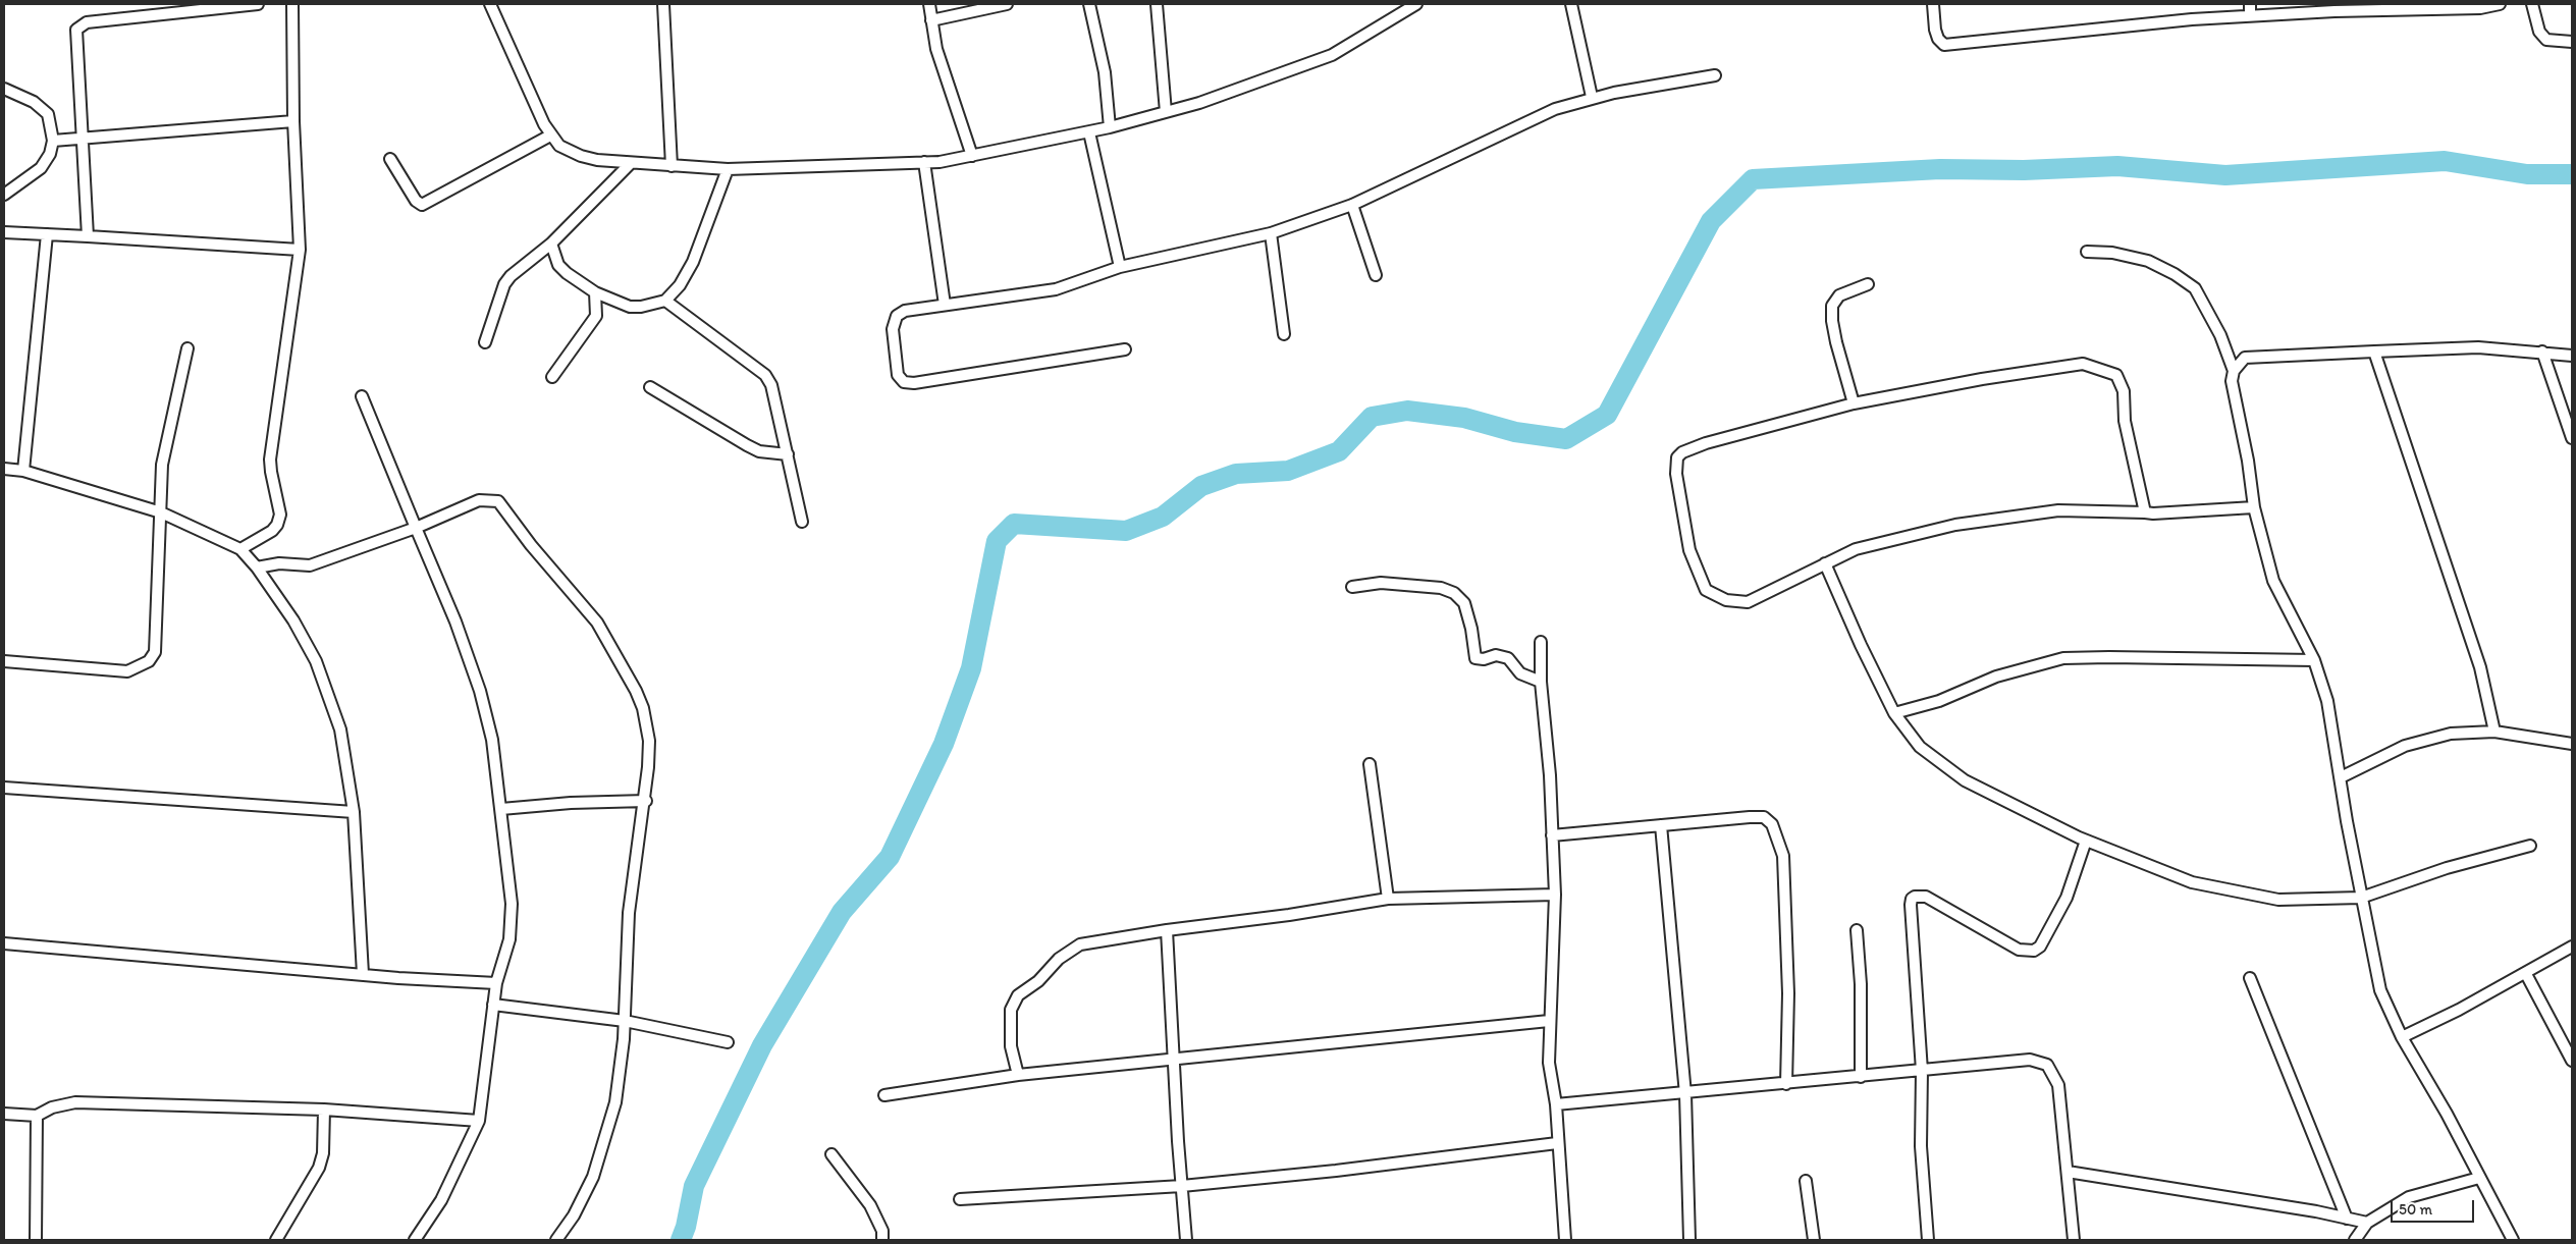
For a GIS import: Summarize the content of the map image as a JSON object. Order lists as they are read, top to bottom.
{
  "scale_bar": "50 m"
}
